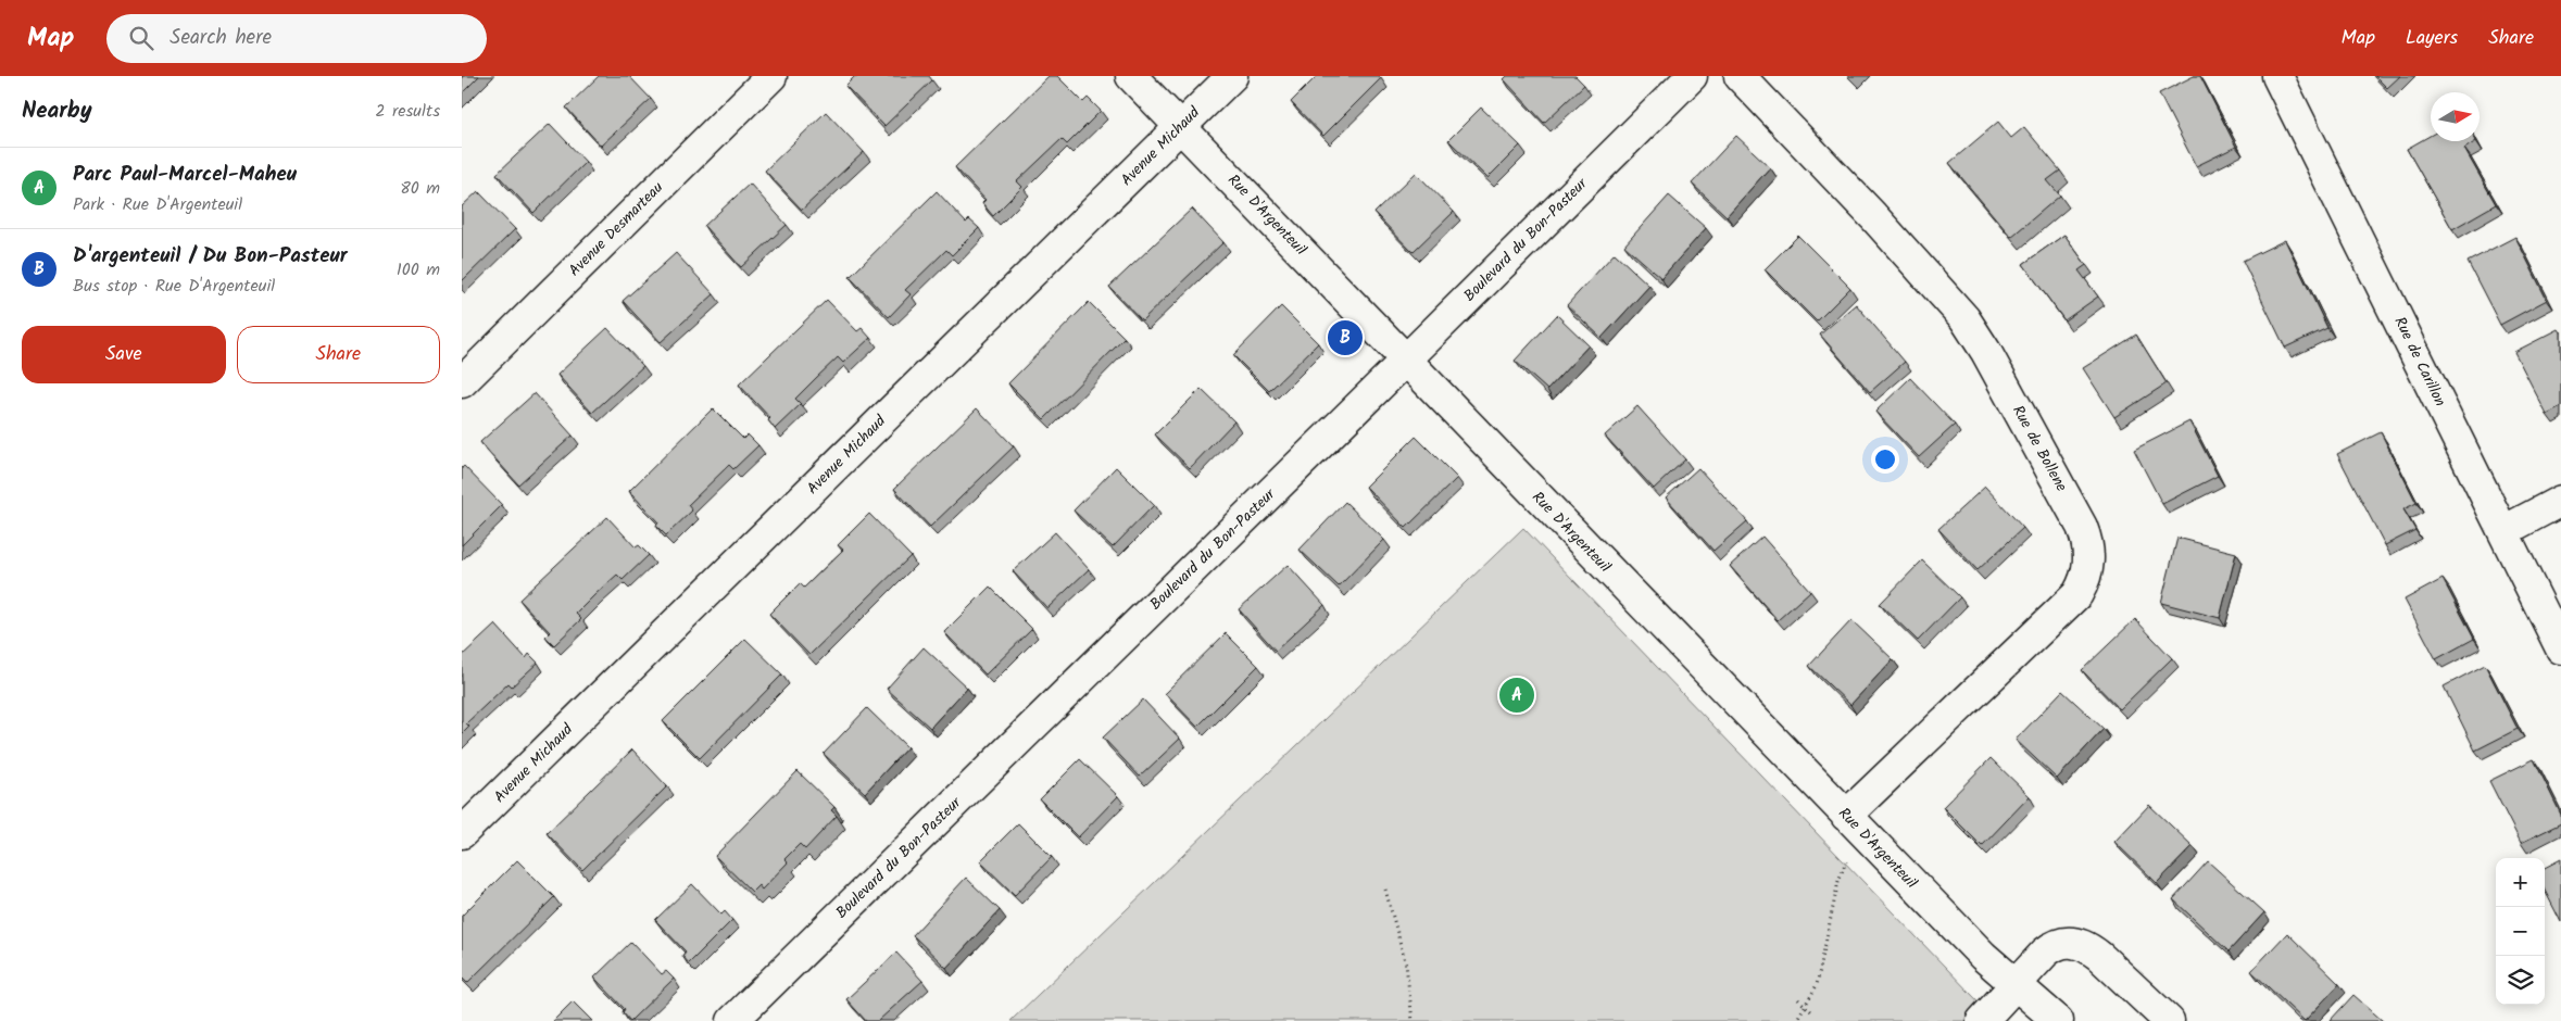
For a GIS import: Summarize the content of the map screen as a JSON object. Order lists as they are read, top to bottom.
{
  "streets": {
    "street": [
      "Avenue Michaud",
      "Rue D'Argenteuil",
      "Avenue Desmarteau",
      "Boulevard du Bon-Pasteur",
      "Rue de Carillon",
      "Rue de Bollene"
    ]
  },
  "crossings": [
    ["Avenue Michaud", "Rue D'Argenteuil"],
    ["Rue D'Argenteuil", "Boulevard du Bon-Pasteur"],
    ["Rue D'Argenteuil", "Rue de Bollene"]
  ],
  "north": "right",
  "page": {
    "header": "Map",
    "search": "Search here",
    "nav": ["Map", "Layers", "Share"],
    "heading": ["Nearby", "2 results"],
    "list": [
      {
        "mark": "A",
        "name": "Parc Paul-Marcel-Maheu",
        "note": "Park · Rue D'Argenteuil",
        "value": "80 m"
      },
      {
        "mark": "B",
        "name": "D'argenteuil / Du Bon-Pasteur",
        "note": "Bus stop · Rue D'Argenteuil",
        "value": "100 m"
      }
    ],
    "buttons": ["Save", "Share"],
    "pins": ["B", "A"],
    "map_buttons": ["+", "−"]
  }
}
